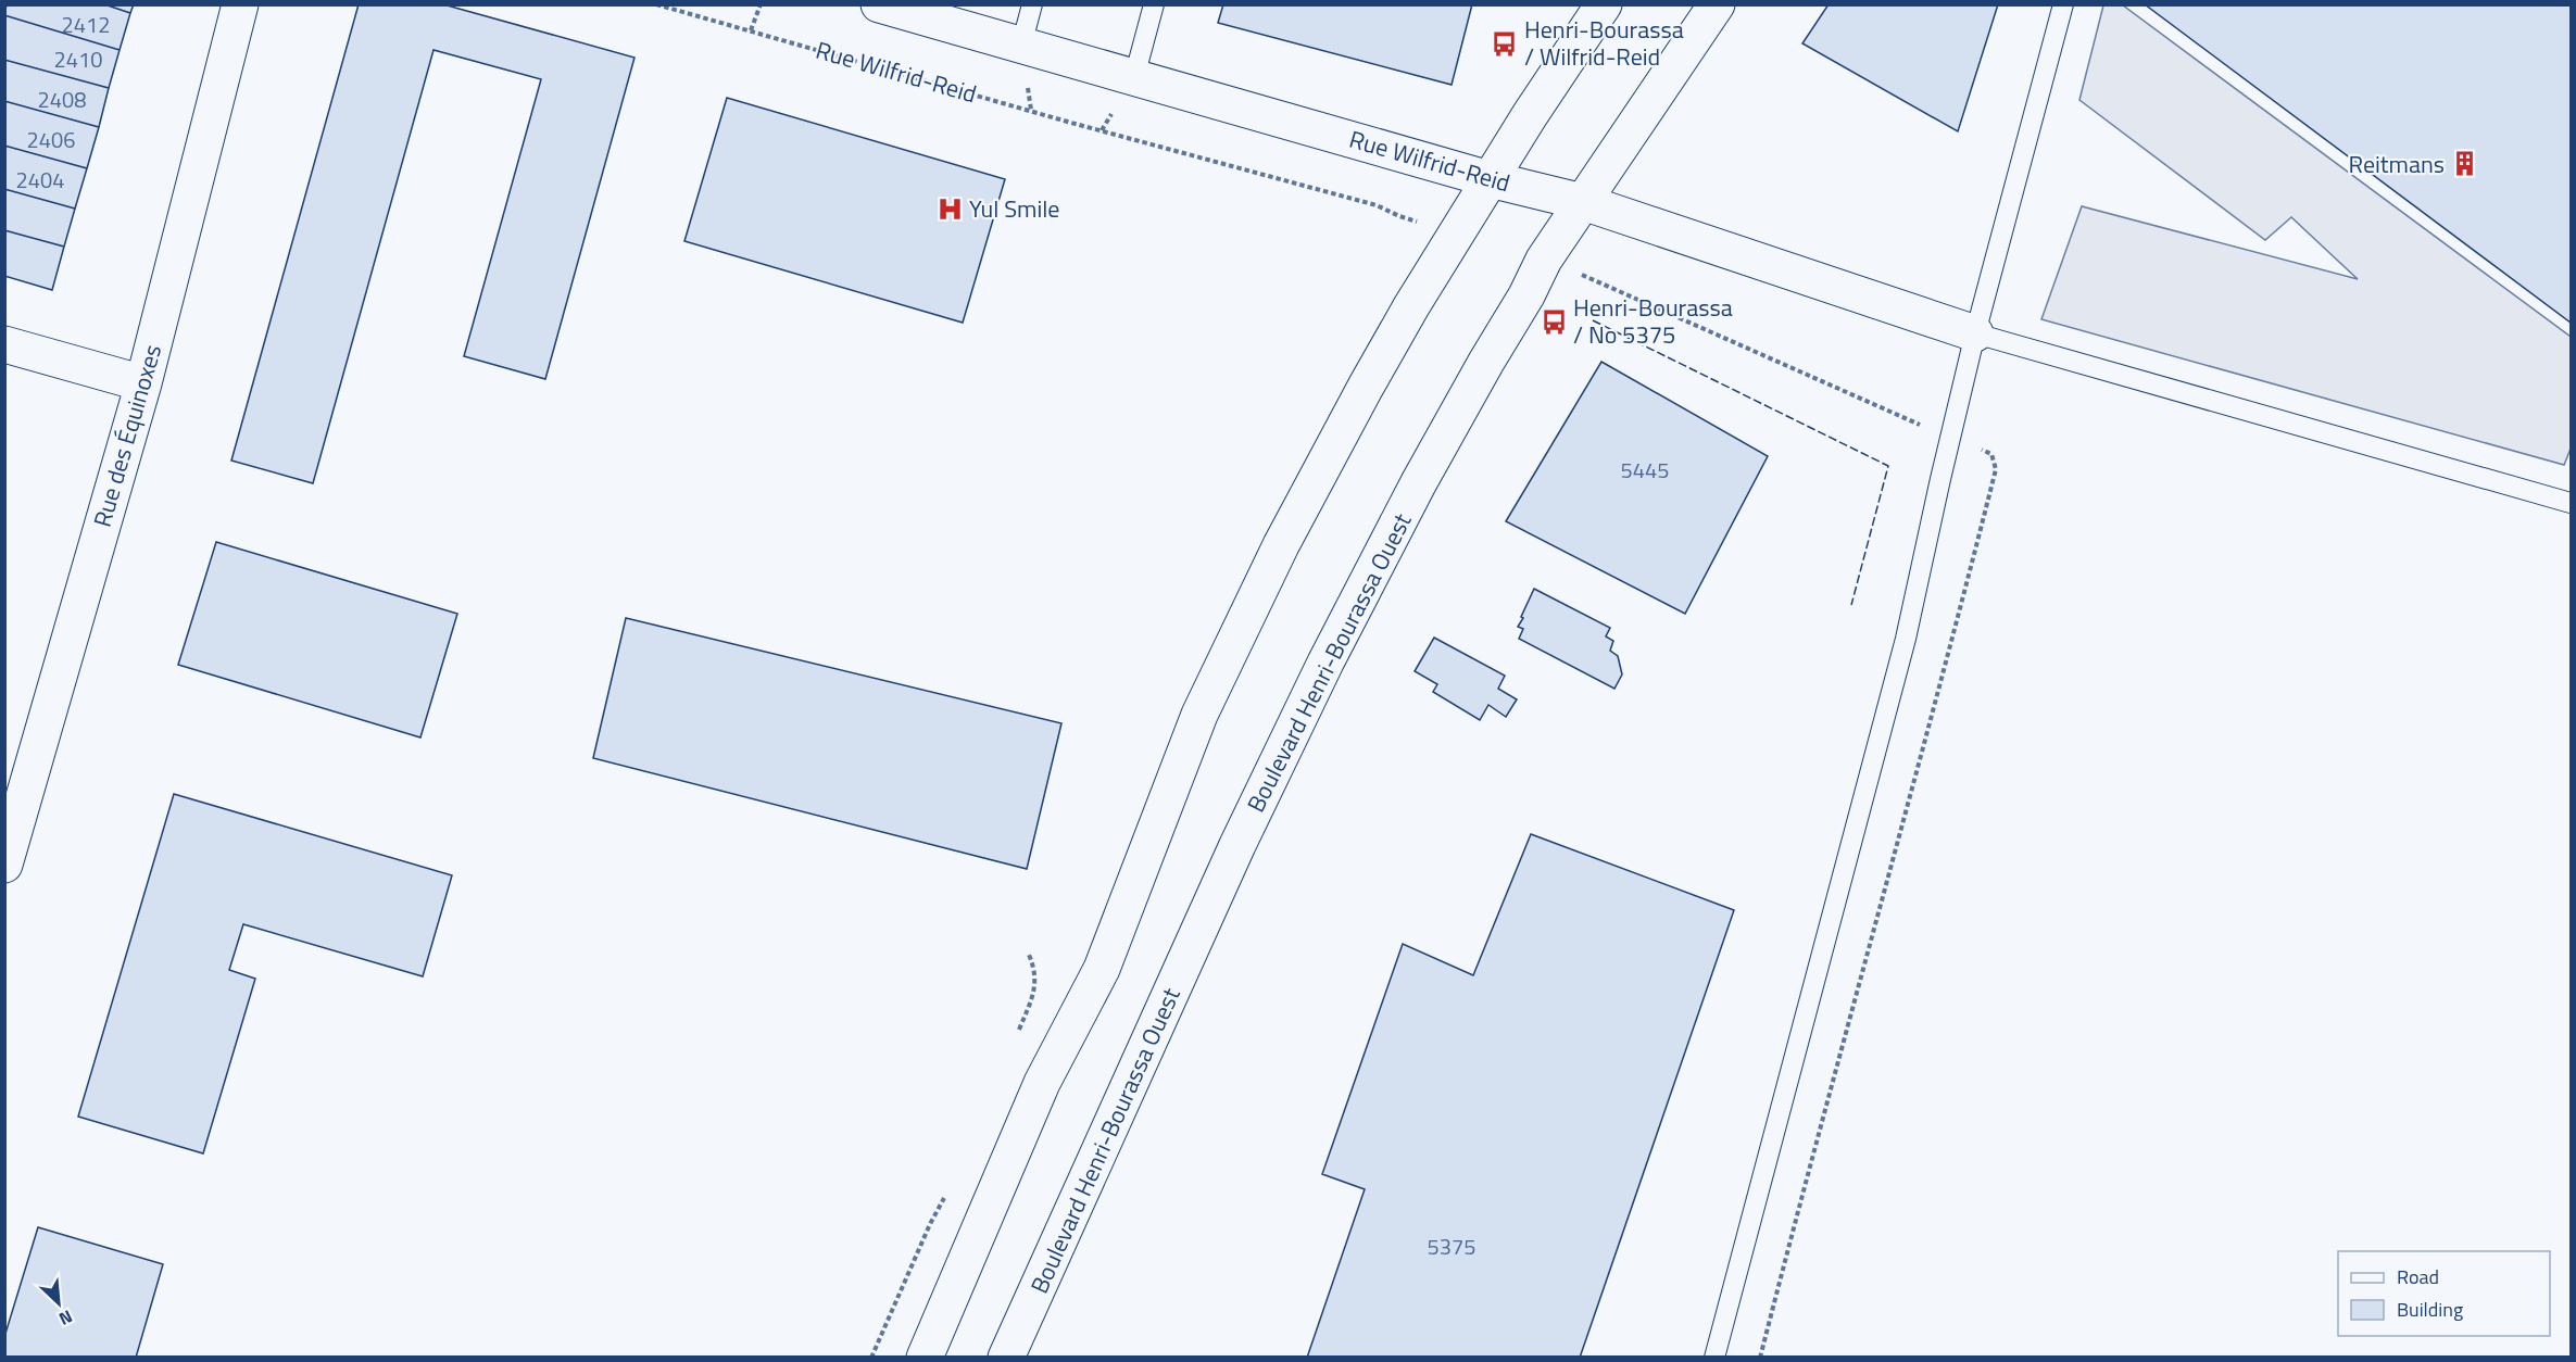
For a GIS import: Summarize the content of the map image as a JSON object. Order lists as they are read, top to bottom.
{
  "streets": {
    "main road": ["Rue Wilfrid-Reid", "Rue des Équinoxes", "Boulevard Henri-Bourassa Ouest"]
  },
  "crossings": [
    ["Rue Wilfrid-Reid", "Boulevard Henri-Bourassa Ouest"]
  ],
  "places": {
    "bus stop": ["Henri-Bourassa / Wilfrid-Reid", "Henri-Bourassa / No 5375"],
    "building": ["Reitmans"],
    "hospital": ["Yul Smile"]
  },
  "house_numbers": [
    "2412",
    "2410",
    "2408",
    "2406",
    "2404",
    "5445",
    "5375"
  ],
  "legend": ["Road", "Building"],
  "north": "bottom right"
}
